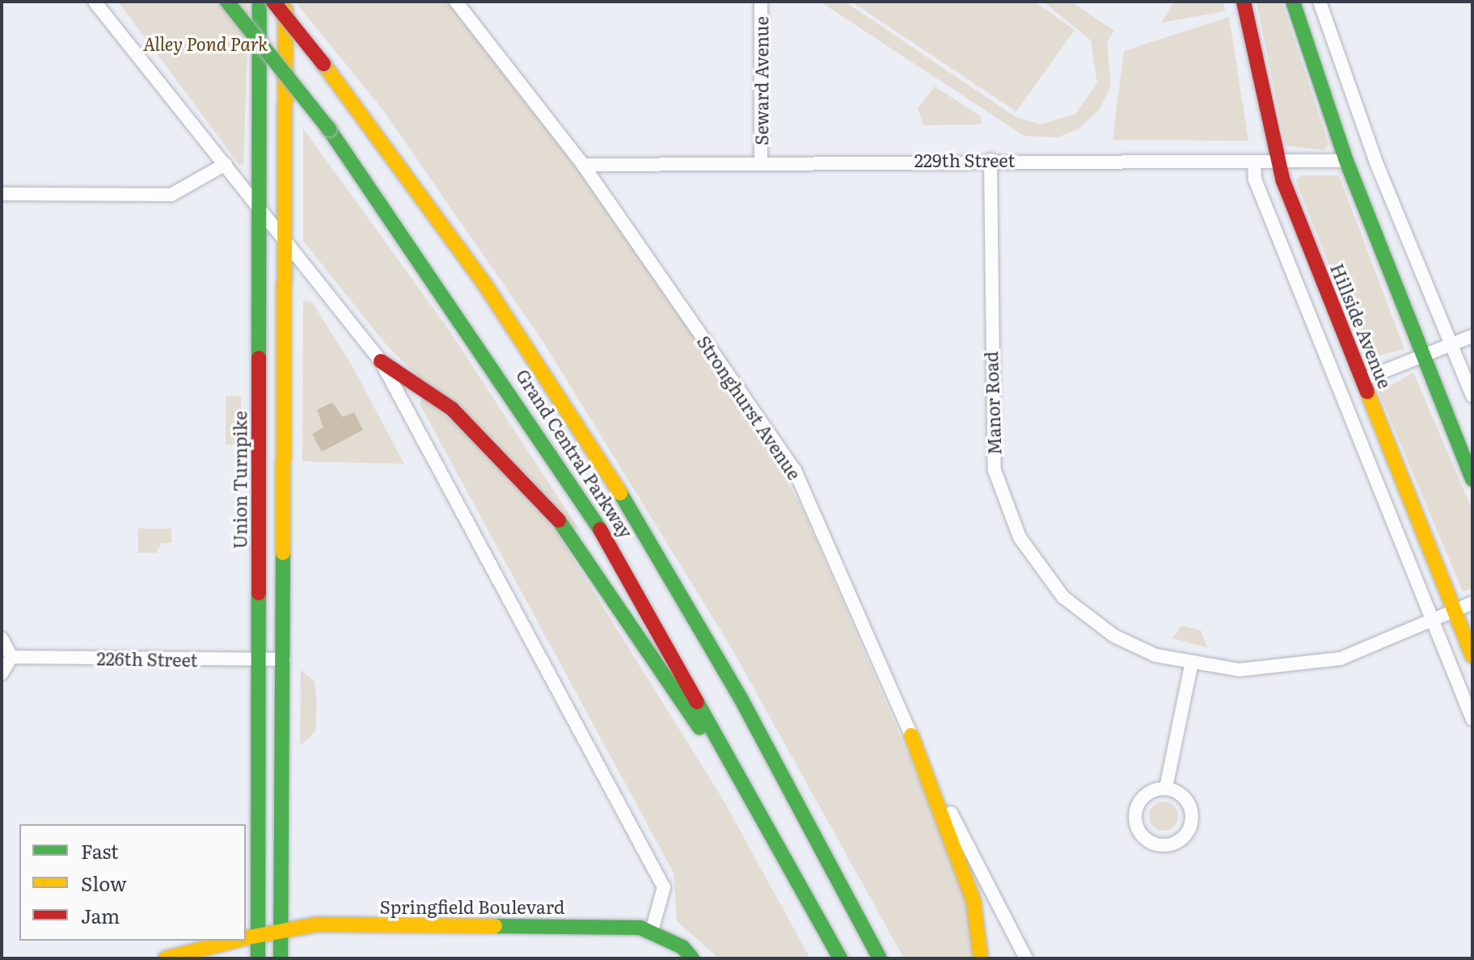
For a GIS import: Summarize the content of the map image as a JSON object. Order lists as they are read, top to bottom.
{
  "streets": {
    "main road": [
      "Hillside Avenue",
      "Grand Central Parkway",
      "Union Turnpike",
      "Springfield Boulevard"
    ],
    "street": [
      "Seward Avenue",
      "229th Street",
      "Manor Road",
      "Stronghurst Avenue",
      "226th Street"
    ]
  },
  "crossings": [
    ["Seward Avenue", "229th Street"],
    ["229th Street", "Hillside Avenue"],
    ["229th Street", "Manor Road"],
    ["229th Street", "Stronghurst Avenue"],
    ["Hillside Avenue", "Manor Road"],
    ["Union Turnpike", "226th Street"],
    ["Union Turnpike", "Springfield Boulevard"]
  ],
  "parks": ["Alley Pond Park"],
  "legend": ["Fast", "Slow", "Jam"]
}
